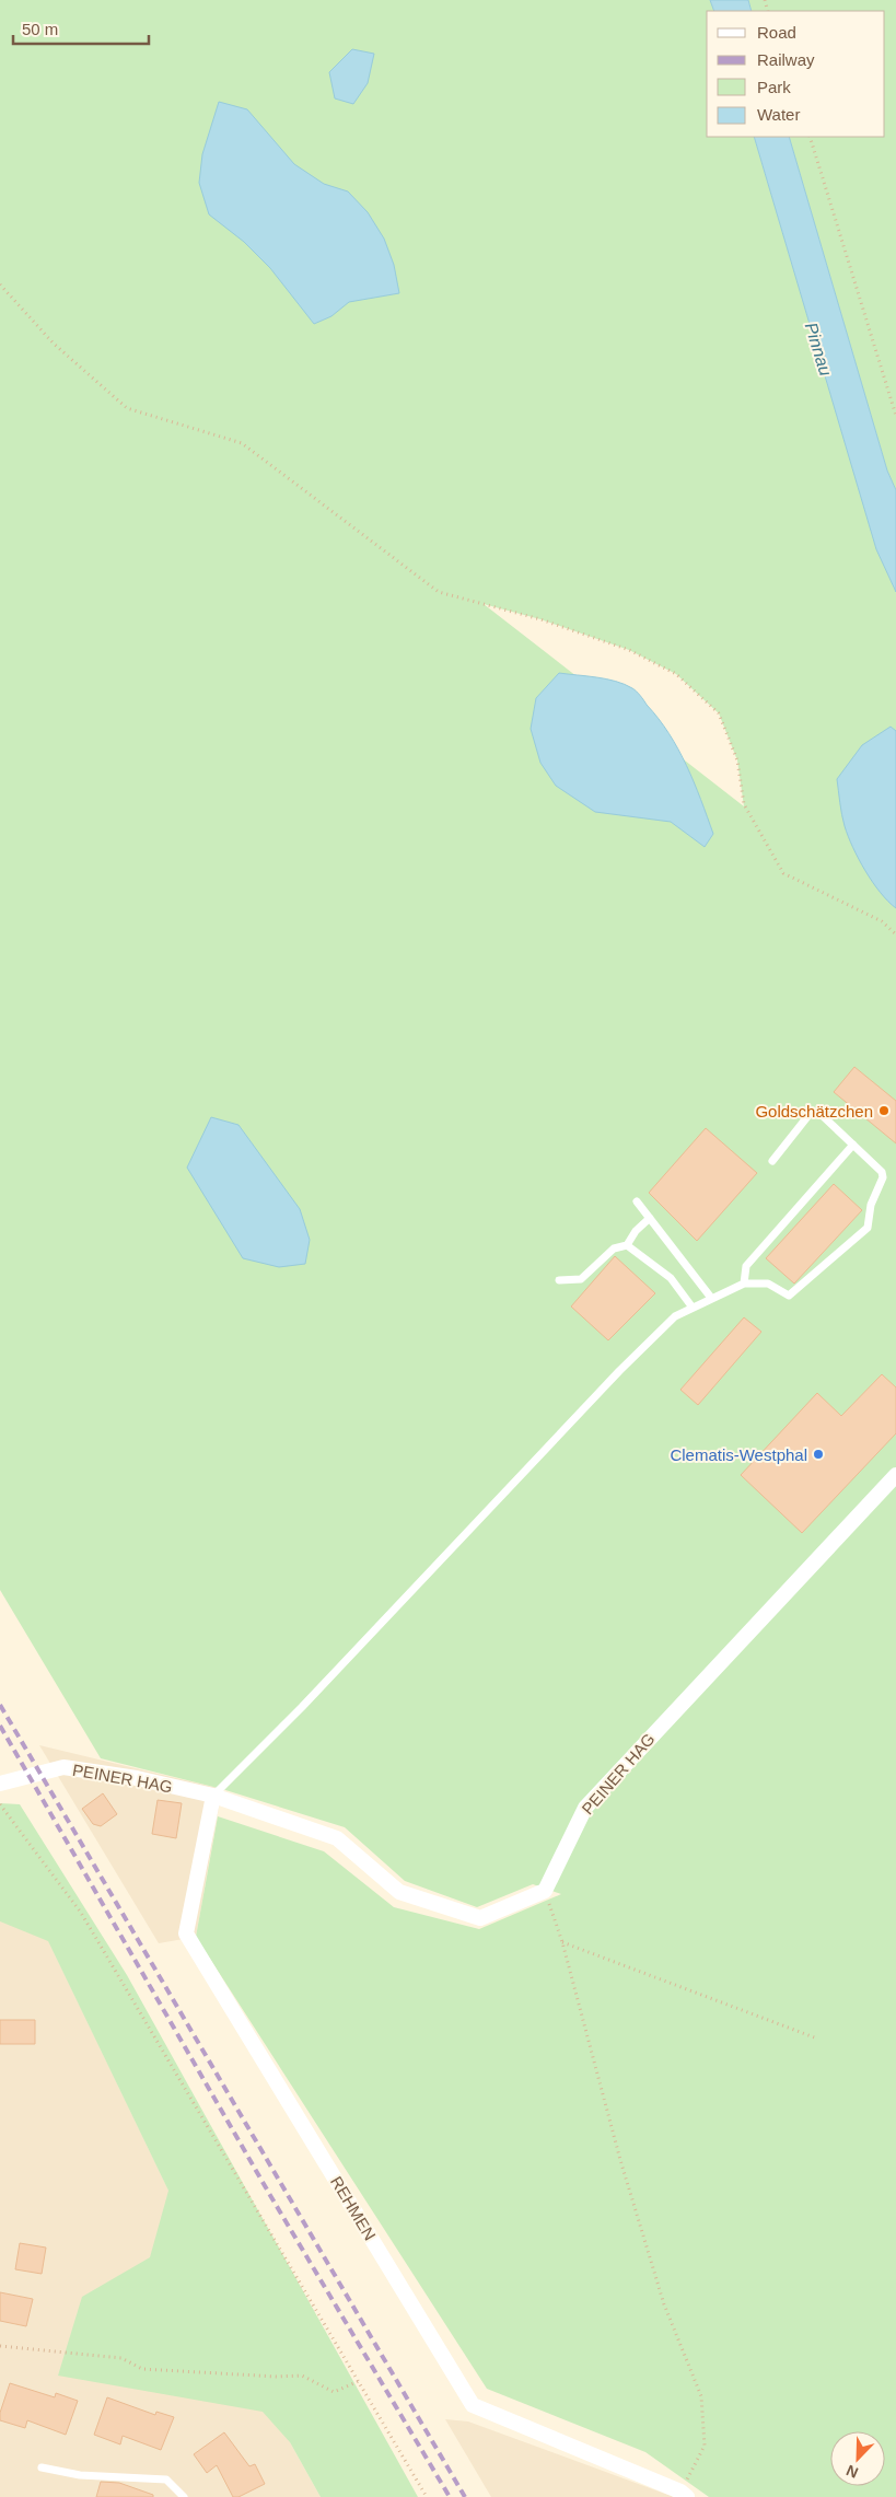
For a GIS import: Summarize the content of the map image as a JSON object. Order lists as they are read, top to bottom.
{
  "streets": {
    "street": ["PEINER HAG", "REHMEN"]
  },
  "crossings": [
    ["PEINER HAG", "REHMEN"]
  ],
  "water": ["Pinnau"],
  "places": ["Goldschätzchen", "Clematis-Westphal"],
  "legend": [
    "Road",
    "Railway",
    "Park",
    "Water"
  ],
  "scale_bar": "50 m",
  "north": "bottom left"
}
